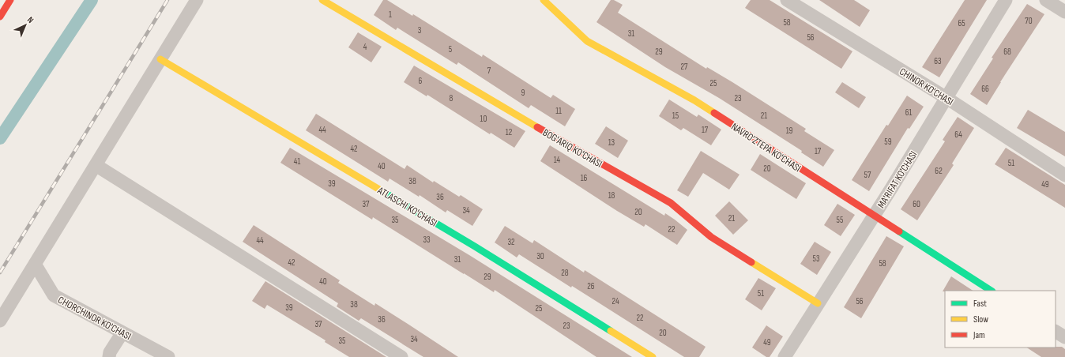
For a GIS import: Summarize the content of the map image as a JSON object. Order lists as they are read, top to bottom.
{
  "streets": {
    "street": [
      "CHINOR KO'CHASI",
      "NAVRO'ZTEPA KO'CHASI",
      "BOG'ARIQ KO'CHASI",
      "MA'RIFAT KO'CHASI",
      "ATLASCHI KO'CHASI",
      "CHORCHINOR KO'CHASI"
    ]
  },
  "crossings": [
    ["CHINOR KO'CHASI", "MA'RIFAT KO'CHASI"],
    ["NAVRO'ZTEPA KO'CHASI", "MA'RIFAT KO'CHASI"],
    ["BOG'ARIQ KO'CHASI", "MA'RIFAT KO'CHASI"]
  ],
  "house_numbers": [
    "1",
    "70",
    "58",
    "65",
    "3",
    "31",
    "56",
    "4",
    "5",
    "29",
    "68",
    "63",
    "27",
    "7",
    "6",
    "25",
    "66",
    "9",
    "8",
    "23",
    "11",
    "61",
    "15",
    "21",
    "10",
    "44",
    "17",
    "19",
    "12",
    "64",
    "59",
    "13",
    "42",
    "17",
    "14",
    "41",
    "51",
    "40",
    "20",
    "62",
    "57",
    "16",
    "38",
    "39",
    "49",
    "18",
    "36",
    "37",
    "60",
    "34",
    "20",
    "21",
    "35",
    "55",
    "22",
    "33",
    "44",
    "32",
    "30",
    "53",
    "31",
    "42",
    "58",
    "28",
    "29",
    "40",
    "26",
    "51",
    "24",
    "56",
    "38",
    "39",
    "25",
    "22",
    "36",
    "37",
    "23",
    "20",
    "34",
    "35",
    "49"
  ],
  "legend": ["Fast", "Slow", "Jam"],
  "north": "top right"
}
